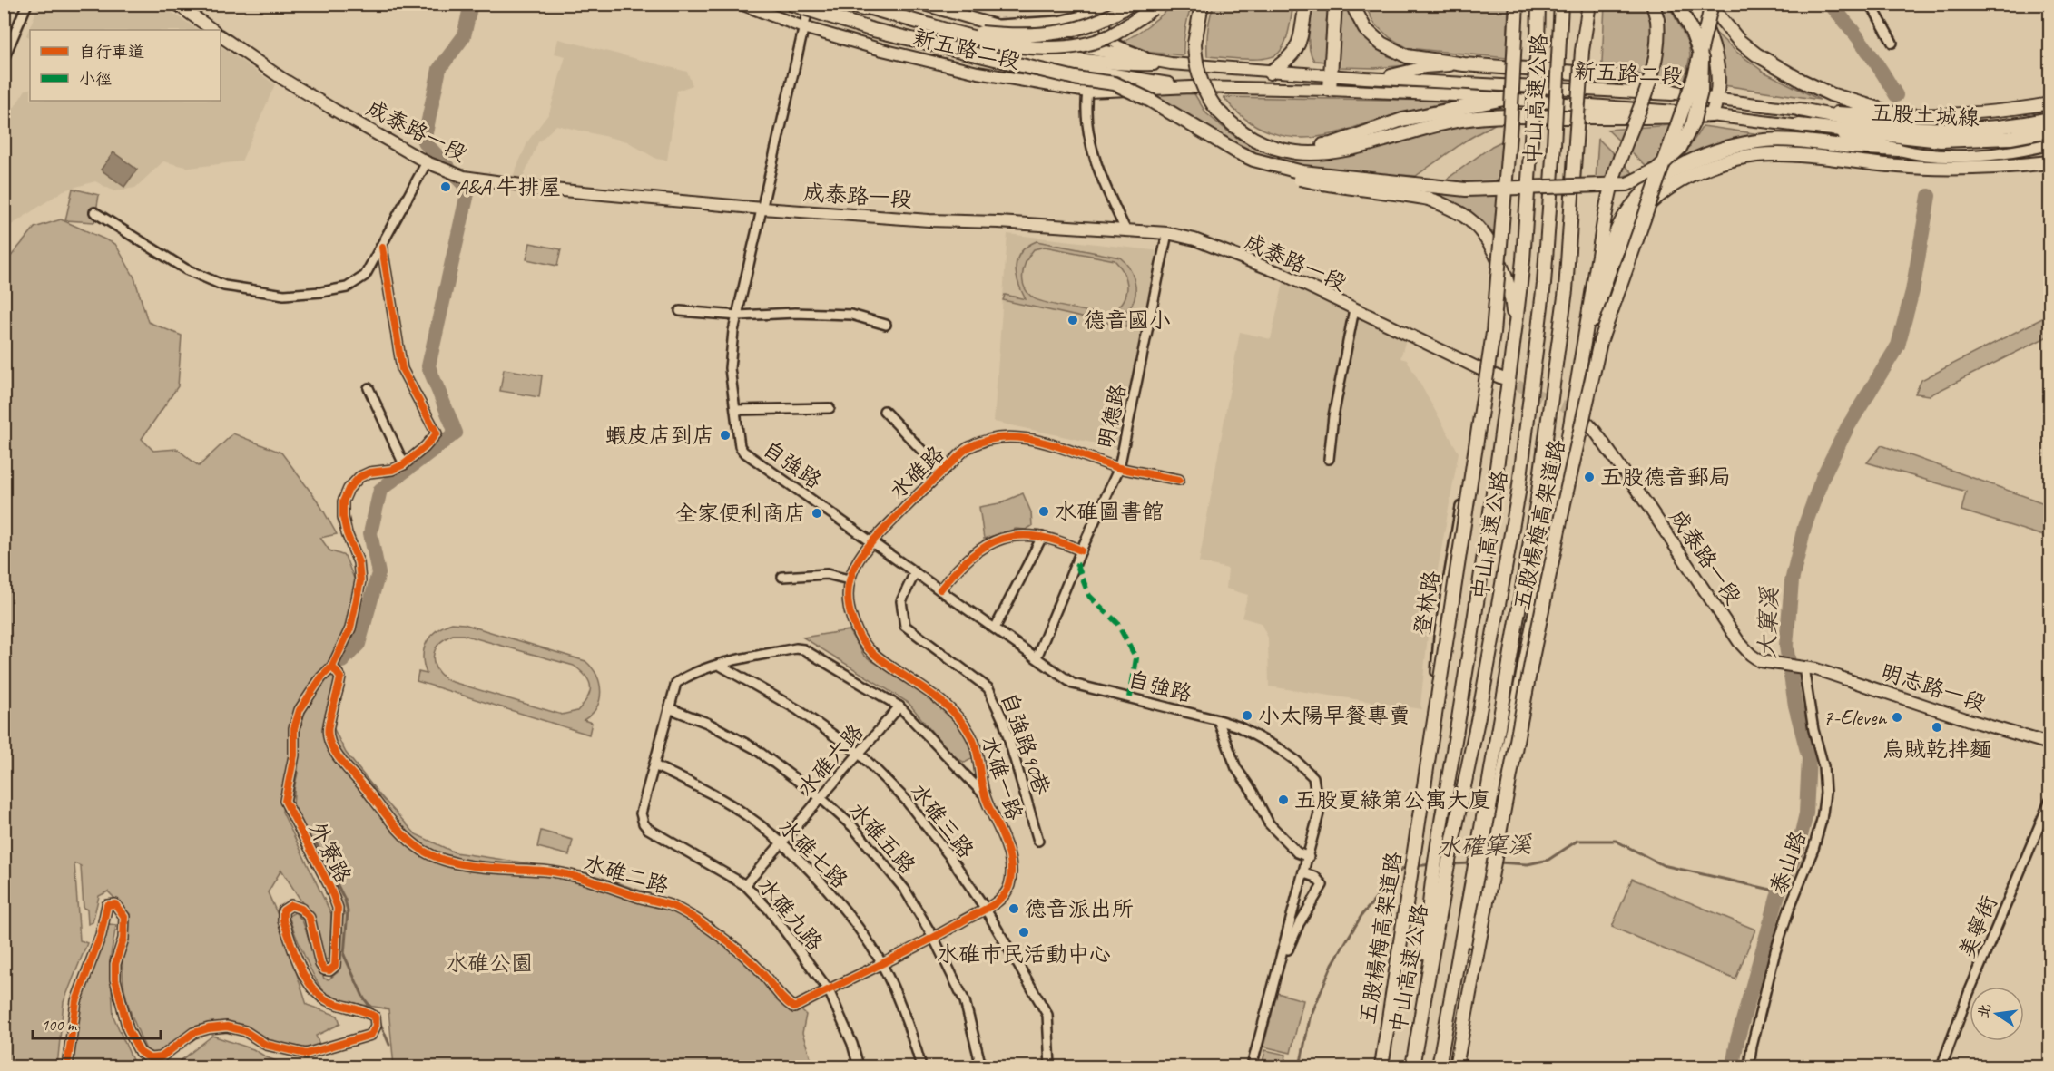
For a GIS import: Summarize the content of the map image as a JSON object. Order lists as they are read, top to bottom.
{
  "streets": {
    "highway": ["中山高速公路", "五股土城線", "五股楊梅高架道路"],
    "main road": ["新五路二段", "成泰路一段", "明志路一段"],
    "street": [
      "明德路",
      "自強路",
      "水碓路",
      "登林路",
      "自強路90巷",
      "水碓六路",
      "水碓一路",
      "水碓三路",
      "水碓五路",
      "外寮路",
      "水碓七路",
      "泰山路",
      "水碓二路",
      "水碓九路",
      "美寧街"
    ]
  },
  "crossings": [
    ["新五路二段", "五股土城線"],
    ["新五路二段", "自強路"],
    ["成泰路一段", "明德路"],
    ["成泰路一段", "自強路"],
    ["成泰路一段", "登林路"],
    ["成泰路一段", "明志路一段"],
    ["明德路", "自強路"],
    ["明德路", "水碓路"],
    ["自強路", "水碓路"],
    ["自強路", "自強路90巷"],
    ["自強路", "水碓一路"],
    ["水碓路", "水碓一路"],
    ["明志路一段", "泰山路"],
    ["水碓六路", "水碓一路"],
    ["水碓六路", "水碓三路"],
    ["水碓六路", "水碓五路"],
    ["水碓六路", "水碓七路"],
    ["水碓六路", "水碓九路"],
    ["水碓一路", "水碓三路"],
    ["水碓一路", "水碓五路"],
    ["水碓一路", "水碓二路"],
    ["水碓三路", "水碓二路"],
    ["水碓五路", "水碓二路"],
    ["外寮路", "水碓二路"],
    ["水碓七路", "水碓二路"],
    ["水碓七路", "水碓九路"],
    ["水碓二路", "水碓九路"]
  ],
  "water": ["大窠溪", "水確窠溪"],
  "parks": ["水碓公園"],
  "places": [
    "A&A 牛排屋",
    "德音國小",
    "蝦皮店到店",
    "五股德音郵局",
    "水碓圖書館",
    "全家便利商店",
    "小太陽早餐專賣",
    "7-Eleven",
    "烏賊乾拌麵",
    "五股夏綠第公寓大廈",
    "德音派出所",
    "水碓市民活動中心"
  ],
  "legend": ["自行車道", "小徑"],
  "scale_bar": "100 m",
  "north": "left"
}
